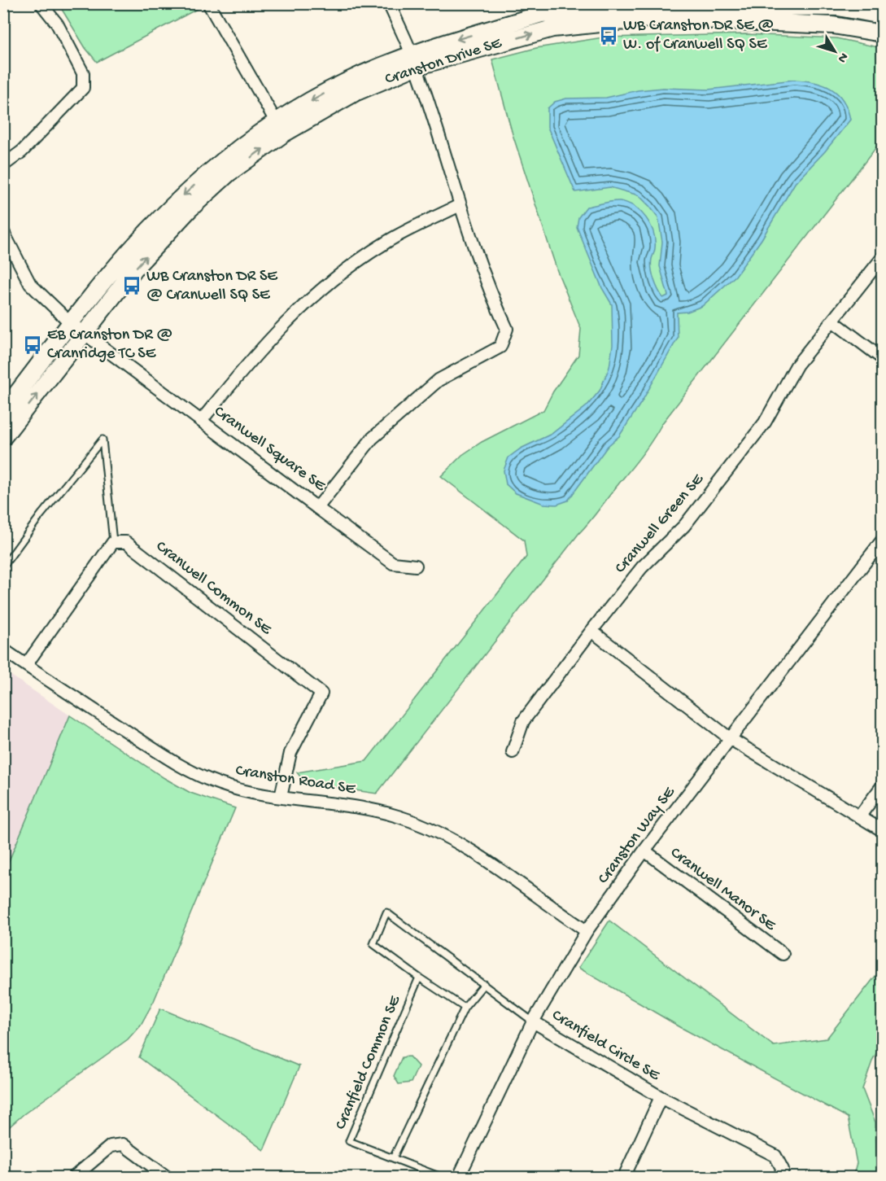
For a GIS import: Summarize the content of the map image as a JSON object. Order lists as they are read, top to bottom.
{
  "streets": {
    "street": [
      "Cranston Drive SE",
      "Cranwell Square SE",
      "Cranwell Green SE",
      "Cranwell Common SE",
      "Cranston Road SE",
      "Cranston Way SE",
      "Cranwell Manor SE",
      "Cranfield Circle SE"
    ],
    "lane": ["Cranfield Common SE"]
  },
  "crossings": [
    ["Cranston Drive SE", "Cranwell Square SE"],
    ["Cranwell Common SE", "Cranston Road SE"],
    ["Cranston Road SE", "Cranston Way SE"],
    ["Cranston Way SE", "Cranwell Manor SE"],
    ["Cranston Way SE", "Cranfield Circle SE"]
  ],
  "places": {
    "bus stop": ["WB Cranston DR SE @ W. of Cranwell SQ SE", "WB Cranston DR SE @ Cranwell SQ SE", "EB Cranston DR @ Cranridge TC SE"]
  },
  "north": "bottom right"
}
